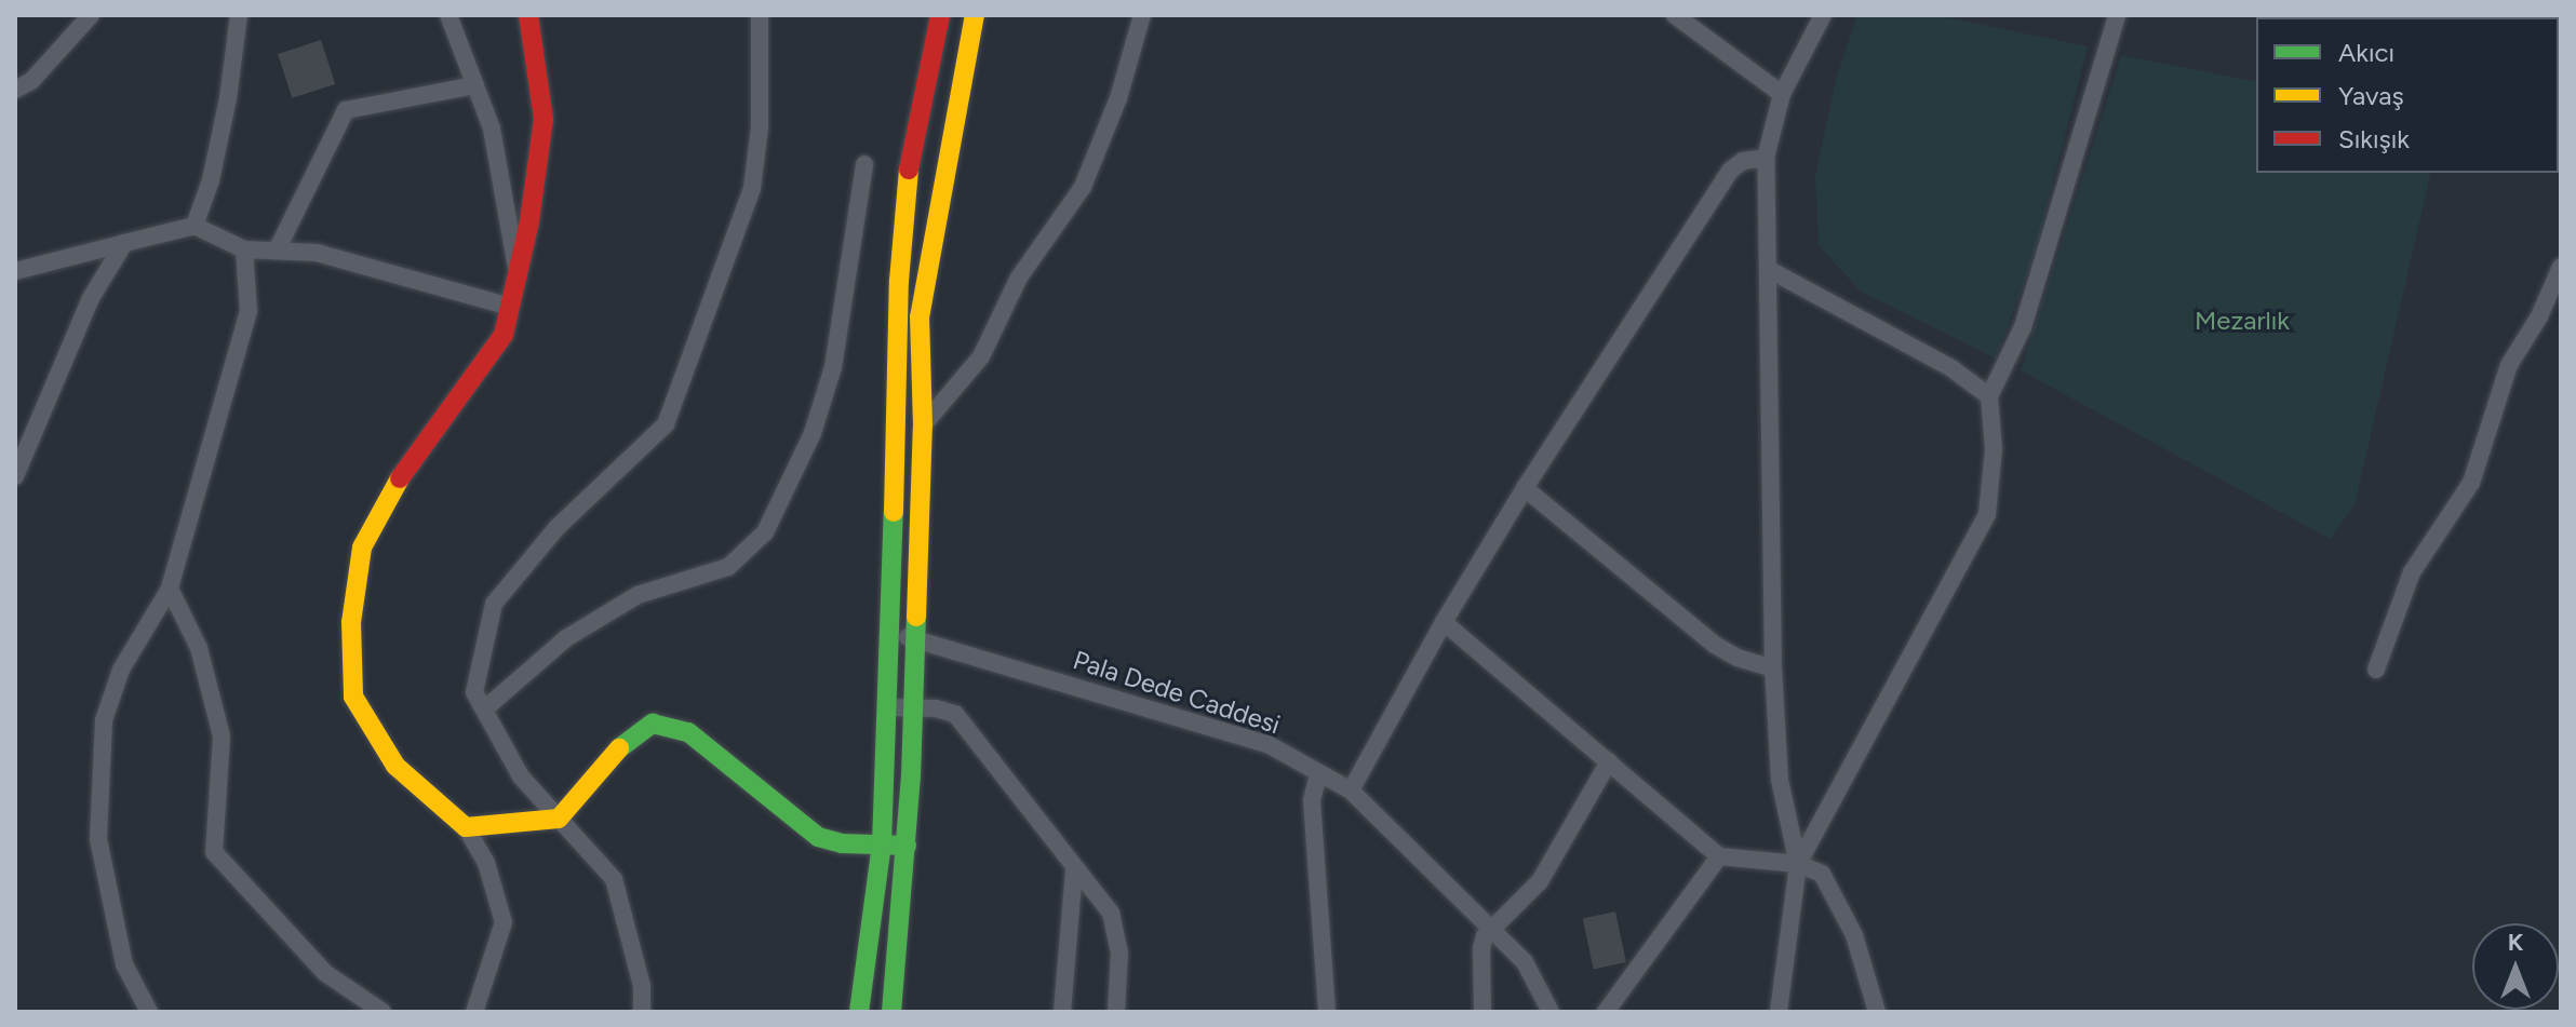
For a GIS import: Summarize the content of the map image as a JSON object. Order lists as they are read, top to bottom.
{
  "streets": {
    "street": ["Pala Dede Caddesi"]
  },
  "parks": ["Mezarlık"],
  "legend": ["Akıcı", "Yavaş", "Sıkışık"],
  "north": "top"
}
